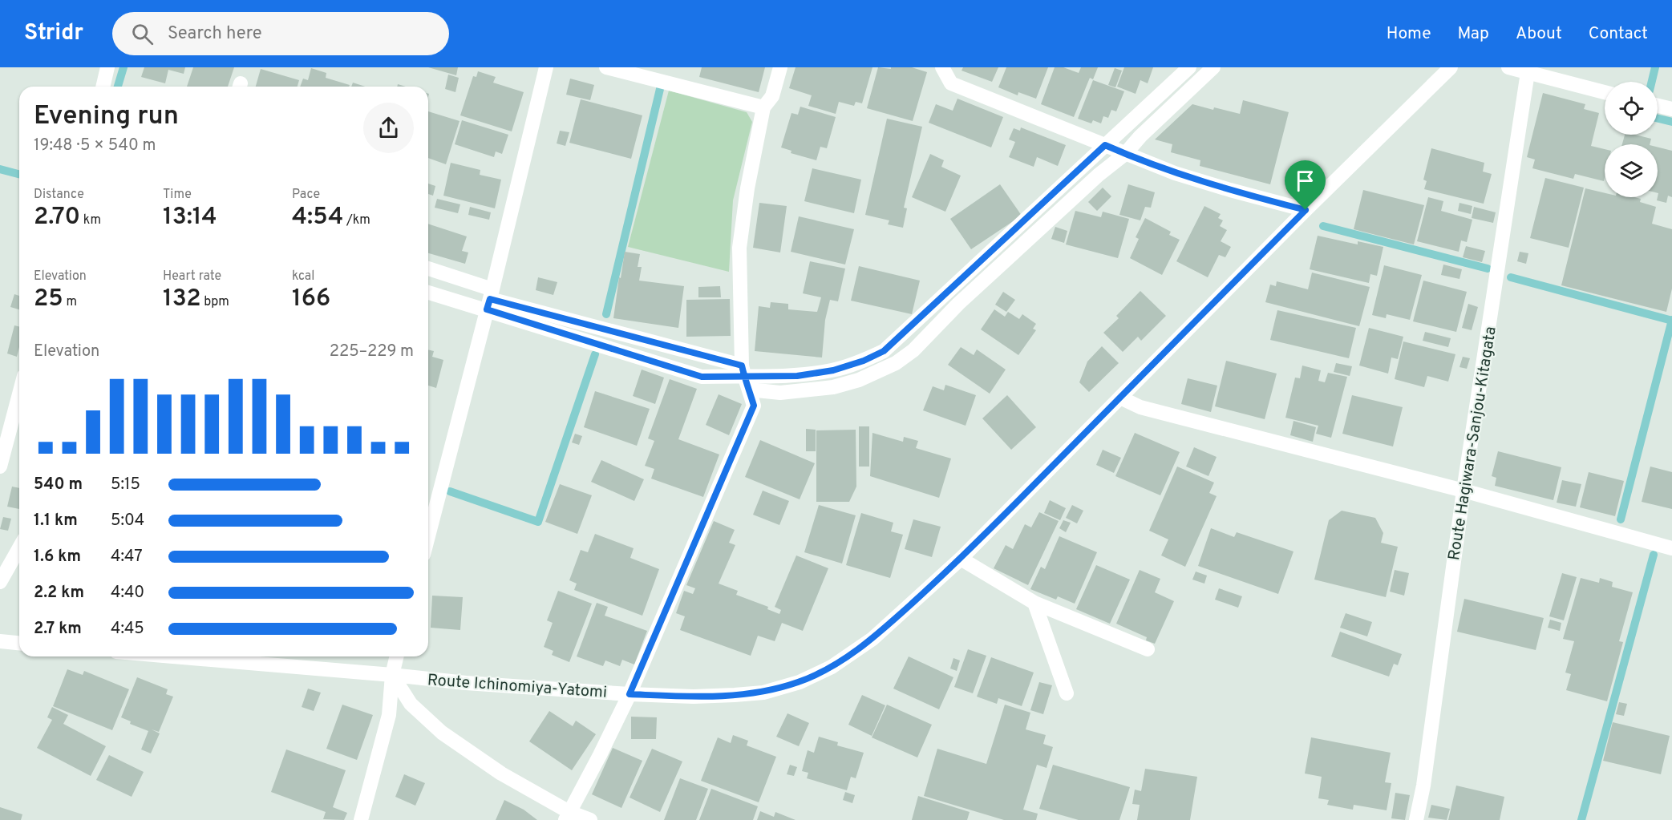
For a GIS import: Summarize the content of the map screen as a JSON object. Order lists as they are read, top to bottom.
{
  "streets": {
    "street": ["Route Hagiwara-Sanjou-Kitagata", "Route Ichinomiya-Yatomi"]
  },
  "page": {
    "header": "Stridr",
    "search": "Search here",
    "nav": [
      "Home",
      "Map",
      "About",
      "Contact"
    ],
    "heading": ["Evening run", "19:48 · 5 × 540 m"],
    "stats": [
      ["Distance", "2.70 km"],
      ["Time", "13:14"],
      ["Pace", "4:54 /km"],
      ["Elevation", "25 m"],
      ["Heart rate", "132 bpm"],
      ["kcal", "166"]
    ],
    "chart": ["Elevation", "225–229 m"],
    "list": [
      {
        "name": "540 m",
        "note": "5:15"
      },
      {
        "name": "1.1 km",
        "note": "5:04"
      },
      {
        "name": "1.6 km",
        "note": "4:47"
      },
      {
        "name": "2.2 km",
        "note": "4:40"
      },
      {
        "name": "2.7 km",
        "note": "4:45"
      }
    ]
  }
}
